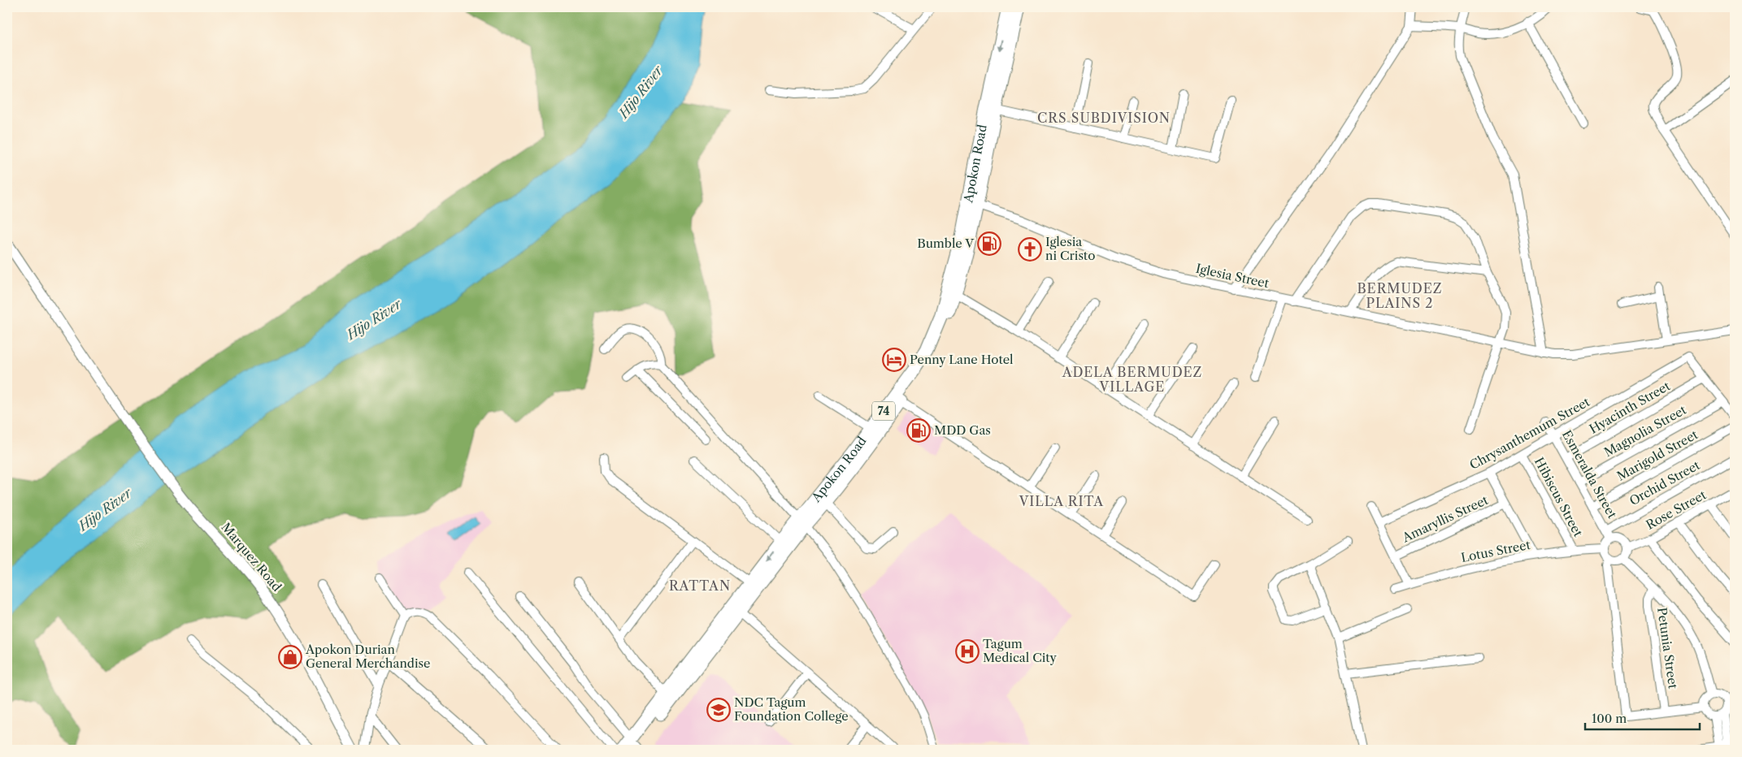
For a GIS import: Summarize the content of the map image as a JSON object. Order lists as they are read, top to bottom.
{
  "streets": {
    "highway": ["Apokon Road", "74"],
    "main road": ["Marquez Road"],
    "street": [
      "Iglesia Street",
      "Hyacinth Street",
      "Magnolia Street",
      "Chrysanthemum Street",
      "Marigold Street",
      "Esmeralda Street",
      "Orchid Street",
      "Hibiscus Street",
      "Rose Street",
      "Amaryllis Street",
      "Lotus Street",
      "Petunia Street"
    ]
  },
  "crossings": [
    ["Apokon Road", "Iglesia Street"],
    ["Hyacinth Street", "Chrysanthemum Street"],
    ["Hyacinth Street", "Esmeralda Street"],
    ["Magnolia Street", "Esmeralda Street"],
    ["Chrysanthemum Street", "Esmeralda Street"],
    ["Chrysanthemum Street", "Hibiscus Street"],
    ["Marigold Street", "Esmeralda Street"],
    ["Esmeralda Street", "Orchid Street"],
    ["Esmeralda Street", "Rose Street"],
    ["Esmeralda Street", "Lotus Street"],
    ["Hibiscus Street", "Lotus Street"],
    ["Rose Street", "Lotus Street"]
  ],
  "districts": [
    "CRS SUBDIVISION",
    "BERMUDEZ PLAINS 2",
    "ADELA BERMUDEZ VILLAGE",
    "VILLA RITA",
    "RATTAN"
  ],
  "water": ["Hijo River"],
  "places": {
    "fuel station": ["Bumble V", "MDD Gas"],
    "church": ["Iglesia ni Cristo"],
    "hotel": ["Penny Lane Hotel"],
    "hospital": ["Tagum Medical City"],
    "shop": ["Apokon Durian General Merchandise"],
    "school or university": ["NDC Tagum Foundation College"]
  },
  "scale_bar": "100 m"
}
